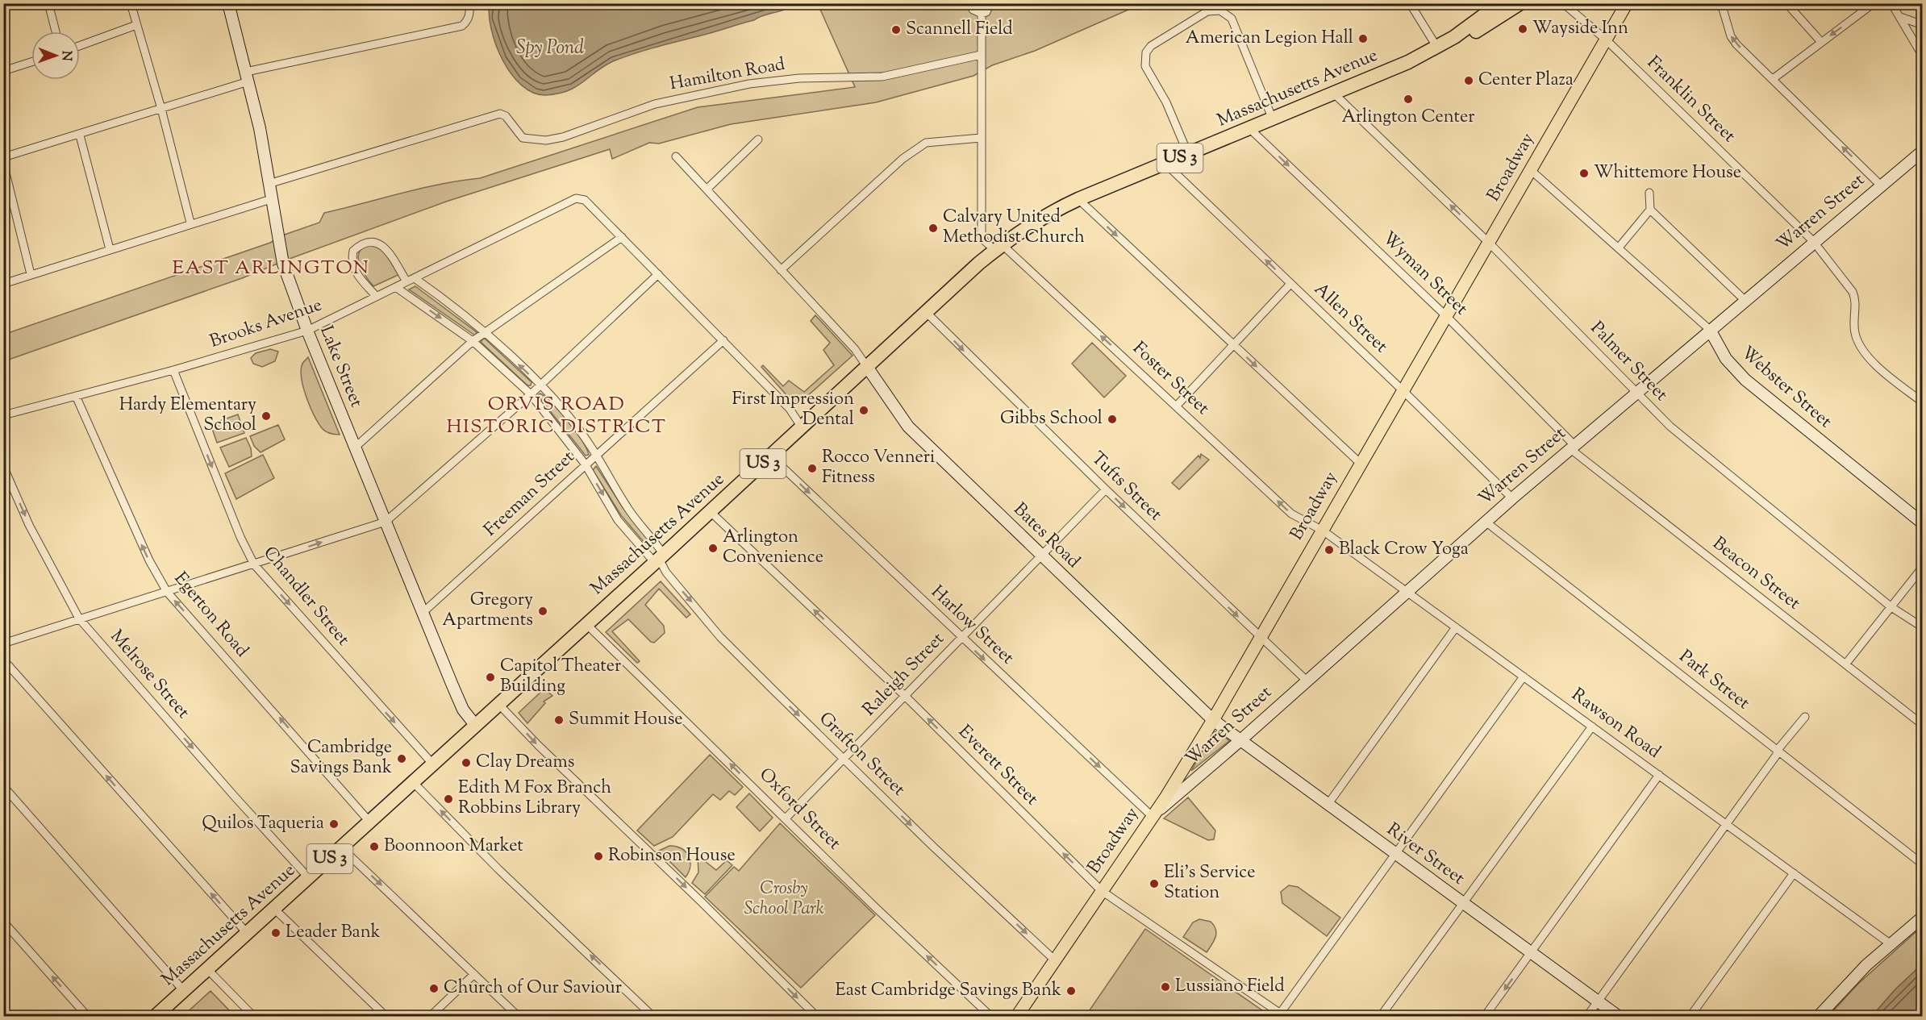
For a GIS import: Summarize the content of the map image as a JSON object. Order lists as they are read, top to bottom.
{
  "streets": {
    "highway": ["Massachusetts Avenue", "US 3"],
    "main road": [
      "Broadway",
      "Warren Street",
      "Lake Street",
      "Webster Street",
      "Bates Road",
      "River Street"
    ],
    "street": [
      "Hamilton Road",
      "Franklin Street",
      "Wyman Street",
      "Allen Street",
      "Brooks Avenue",
      "Palmer Street",
      "Foster Street",
      "Tufts Street",
      "Freeman Street",
      "Beacon Street",
      "Chandler Street",
      "Egerton Road",
      "Harlow Street",
      "Melrose Street",
      "Raleigh Street",
      "Park Street",
      "Rawson Road",
      "Grafton Street",
      "Everett Street",
      "Oxford Street"
    ]
  },
  "crossings": [
    ["Hamilton Road", "Lake Street"],
    ["Hamilton Road", "Foster Street"],
    ["Massachusetts Avenue", "Wyman Street"],
    ["Massachusetts Avenue", "Allen Street"],
    ["Massachusetts Avenue", "Palmer Street"],
    ["Massachusetts Avenue", "Lake Street"],
    ["Massachusetts Avenue", "Foster Street"],
    ["Massachusetts Avenue", "Tufts Street"],
    ["Massachusetts Avenue", "Bates Road"],
    ["Massachusetts Avenue", "Chandler Street"],
    ["Massachusetts Avenue", "Egerton Road"],
    ["Massachusetts Avenue", "Harlow Street"],
    ["Massachusetts Avenue", "Melrose Street"],
    ["Massachusetts Avenue", "Grafton Street"],
    ["Massachusetts Avenue", "Everett Street"],
    ["Massachusetts Avenue", "Oxford Street"],
    ["Franklin Street", "Broadway"],
    ["Franklin Street", "Warren Street"],
    ["Broadway", "Warren Street"],
    ["Broadway", "Wyman Street"],
    ["Broadway", "Allen Street"],
    ["Broadway", "Palmer Street"],
    ["Broadway", "Foster Street"],
    ["Broadway", "Webster Street"],
    ["Broadway", "Tufts Street"],
    ["Broadway", "Bates Road"],
    ["Broadway", "Harlow Street"],
    ["Broadway", "Rawson Road"],
    ["Broadway", "Grafton Street"],
    ["Broadway", "Everett Street"],
    ["Broadway", "River Street"],
    ["Warren Street", "Wyman Street"],
    ["Warren Street", "Allen Street"],
    ["Warren Street", "Palmer Street"],
    ["Warren Street", "Webster Street"],
    ["Warren Street", "Tufts Street"],
    ["Warren Street", "Beacon Street"],
    ["Warren Street", "Harlow Street"],
    ["Warren Street", "Park Street"],
    ["Warren Street", "Rawson Road"],
    ["Warren Street", "River Street"],
    ["Wyman Street", "Beacon Street"],
    ["Brooks Avenue", "Lake Street"],
    ["Brooks Avenue", "Chandler Street"],
    ["Brooks Avenue", "Egerton Road"],
    ["Lake Street", "Freeman Street"],
    ["Foster Street", "Rawson Road"],
    ["Tufts Street", "Raleigh Street"],
    ["Bates Road", "Raleigh Street"],
    ["Bates Road", "River Street"],
    ["Harlow Street", "Raleigh Street"],
    ["Raleigh Street", "Grafton Street"],
    ["Raleigh Street", "Everett Street"],
    ["Raleigh Street", "Oxford Street"]
  ],
  "one_way": [
    "Wyman Street",
    "Allen Street",
    "Foster Street",
    "Tufts Street",
    "Chandler Street",
    "Egerton Road",
    "Harlow Street",
    "Melrose Street",
    "Grafton Street",
    "Everett Street",
    "Oxford Street"
  ],
  "districts": ["EAST ARLINGTON", "ORVIS ROAD HISTORIC DISTRICT"],
  "water": ["Spy Pond"],
  "parks": ["Crosby School Park"],
  "places": [
    "Wayside Inn",
    "Scannell Field",
    "American Legion Hall",
    "Center Plaza",
    "Arlington Center",
    "Whittemore House",
    "Calvary United Methodist Church",
    "First Impression Dental",
    "Hardy Elementary School",
    "Gibbs School",
    "Rocco Venneri Fitness",
    "Arlington Convenience",
    "Black Crow Yoga",
    "Gregory Apartments",
    "Capitol Theater Building",
    "Summit House",
    "Cambridge Savings Bank",
    "Clay Dreams",
    "Edith M Fox Branch Robbins Library",
    "Quilos Taqueria",
    "Boonnoon Market",
    "Robinson House",
    "Eli's Service Station",
    "Leader Bank",
    "Lussiano Field",
    "Church of Our Saviour",
    "East Cambridge Savings Bank"
  ],
  "north": "right"
}
